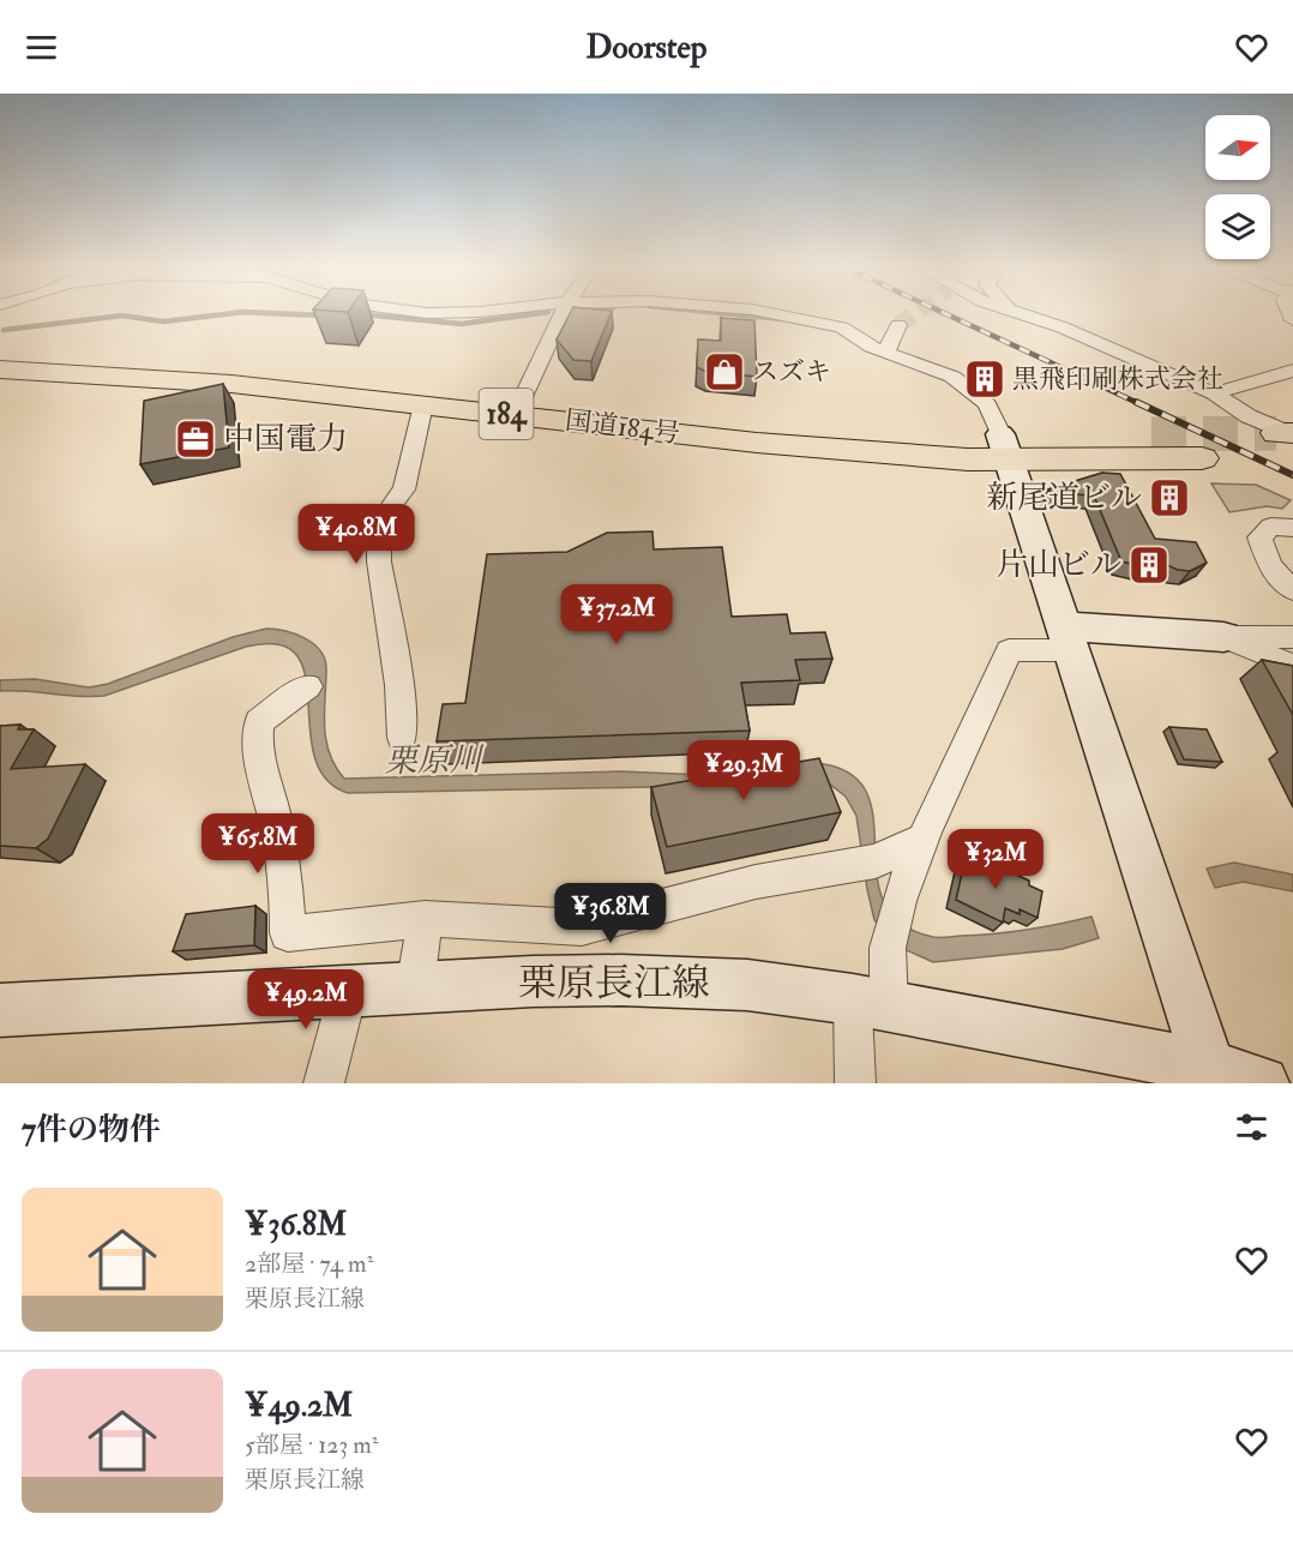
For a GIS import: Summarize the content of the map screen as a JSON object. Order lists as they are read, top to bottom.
{
  "streets": {
    "highway": ["184", "国道184号"],
    "main road": ["栗原長江線"]
  },
  "water": ["栗原川"],
  "places": {
    "shop": ["スズキ"],
    "building": ["黒飛印刷株式会社", "新尾道ビル", "片山ビル"],
    "office": ["中国電力"]
  },
  "north": "right",
  "page": {
    "header": "Doorstep",
    "price": [
      "¥40.8M",
      "¥37.2M",
      "¥29.3M",
      "¥65.8M",
      "¥32M",
      "¥36.8M",
      "¥49.2M"
    ],
    "heading": "7件の物件",
    "list": [
      {
        "name": "¥36.8M",
        "note": "2部屋 · 74 m² · 栗原長江線"
      },
      {
        "name": "¥49.2M",
        "note": "5部屋 · 123 m² · 栗原長江線"
      }
    ]
  }
}
